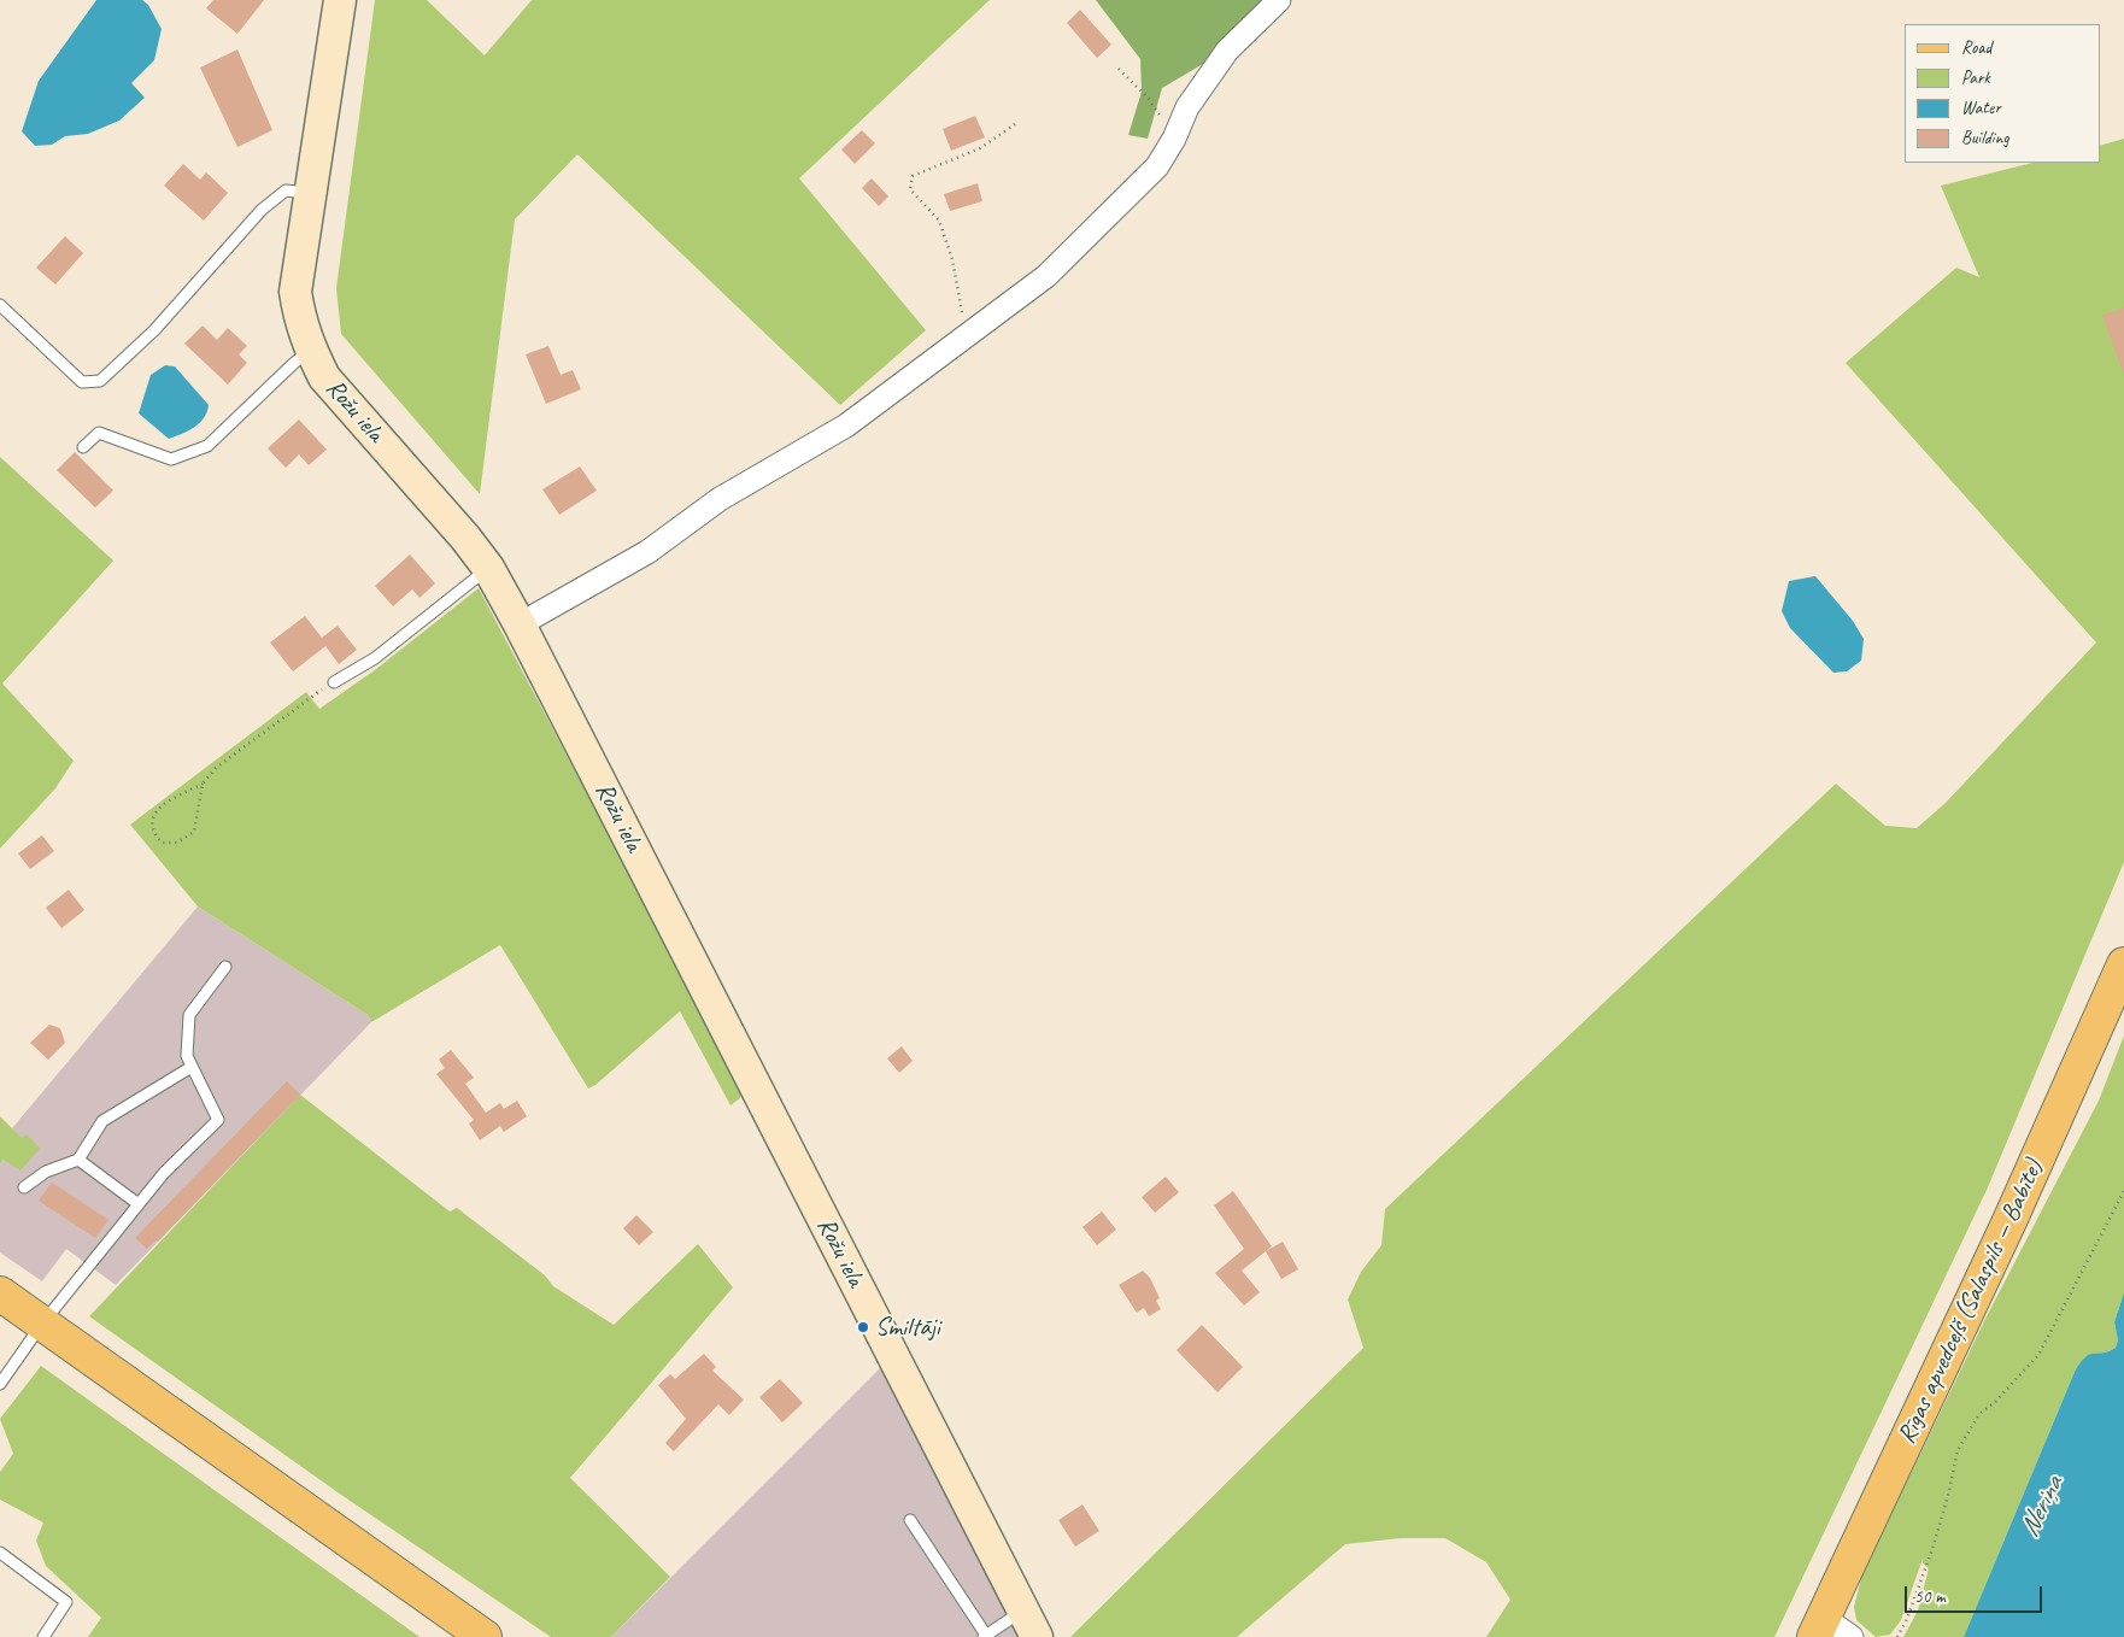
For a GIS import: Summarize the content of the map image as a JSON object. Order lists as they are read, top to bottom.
{
  "streets": {
    "main road": ["Rīgas apvedceļš (Salaspils — Babīte)"],
    "street": ["Rožu iela"]
  },
  "water": ["Neriņa"],
  "places": ["Smiltāji"],
  "legend": [
    "Road",
    "Park",
    "Water",
    "Building"
  ],
  "scale_bar": "50 m"
}
